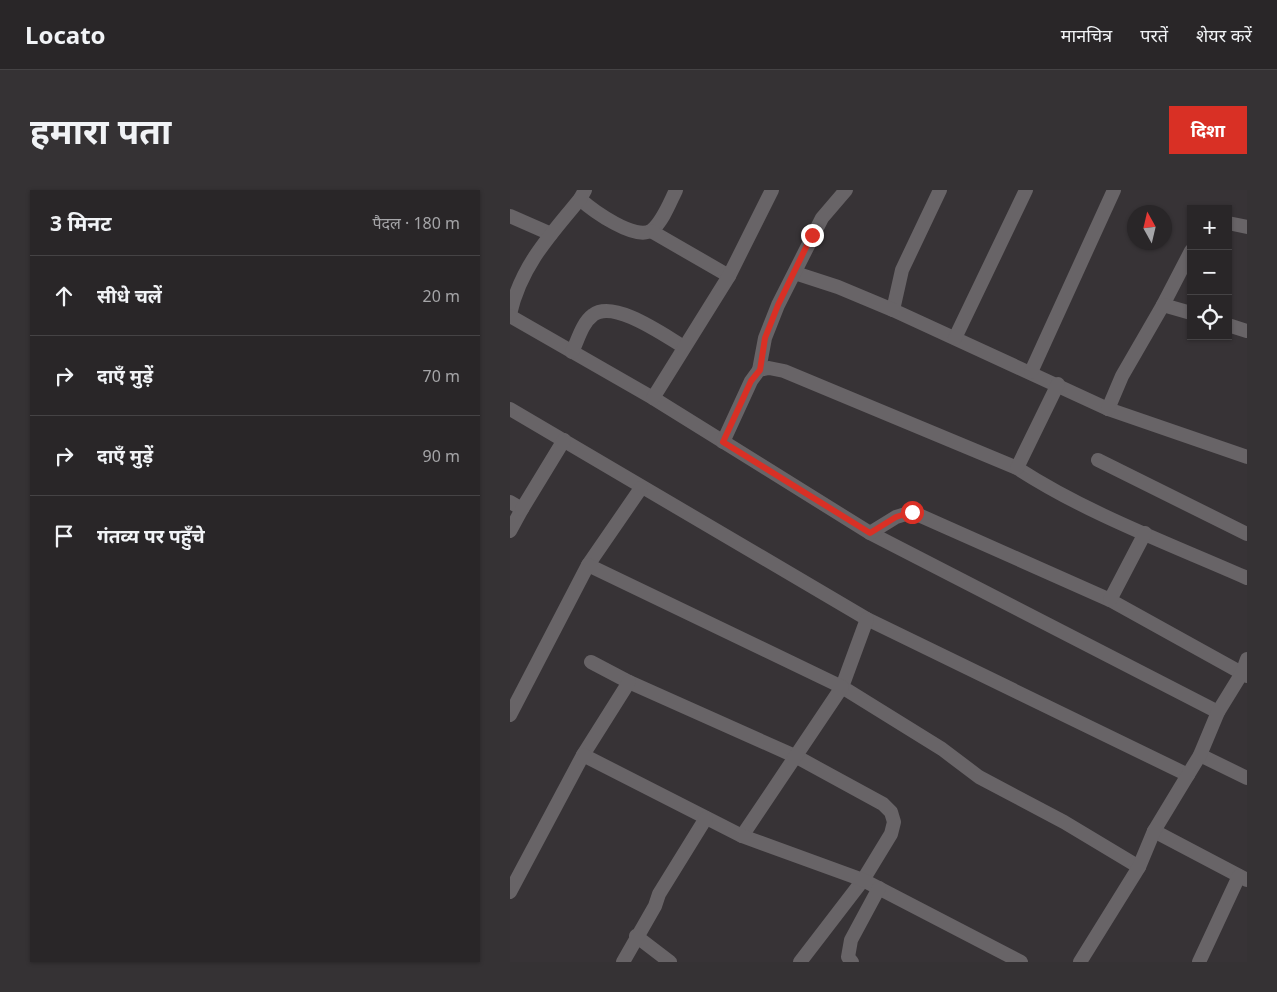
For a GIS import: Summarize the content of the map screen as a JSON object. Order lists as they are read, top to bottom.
{
  "north": "top",
  "page": {
    "header": "Locato",
    "nav": ["मानचित्र", "परतें", "शेयर करें"],
    "buttons": "दिशा",
    "title": "हमारा पता",
    "heading": ["3 मिनट", "पैदल · 180 m"],
    "map_buttons": ["+", "−"],
    "list": [
      ["सीधे चलें", "20 m"],
      ["दाएँ मुड़ें", "70 m"],
      ["दाएँ मुड़ें", "90 m"],
      "गंतव्य पर पहुँचे"
    ]
  }
}
